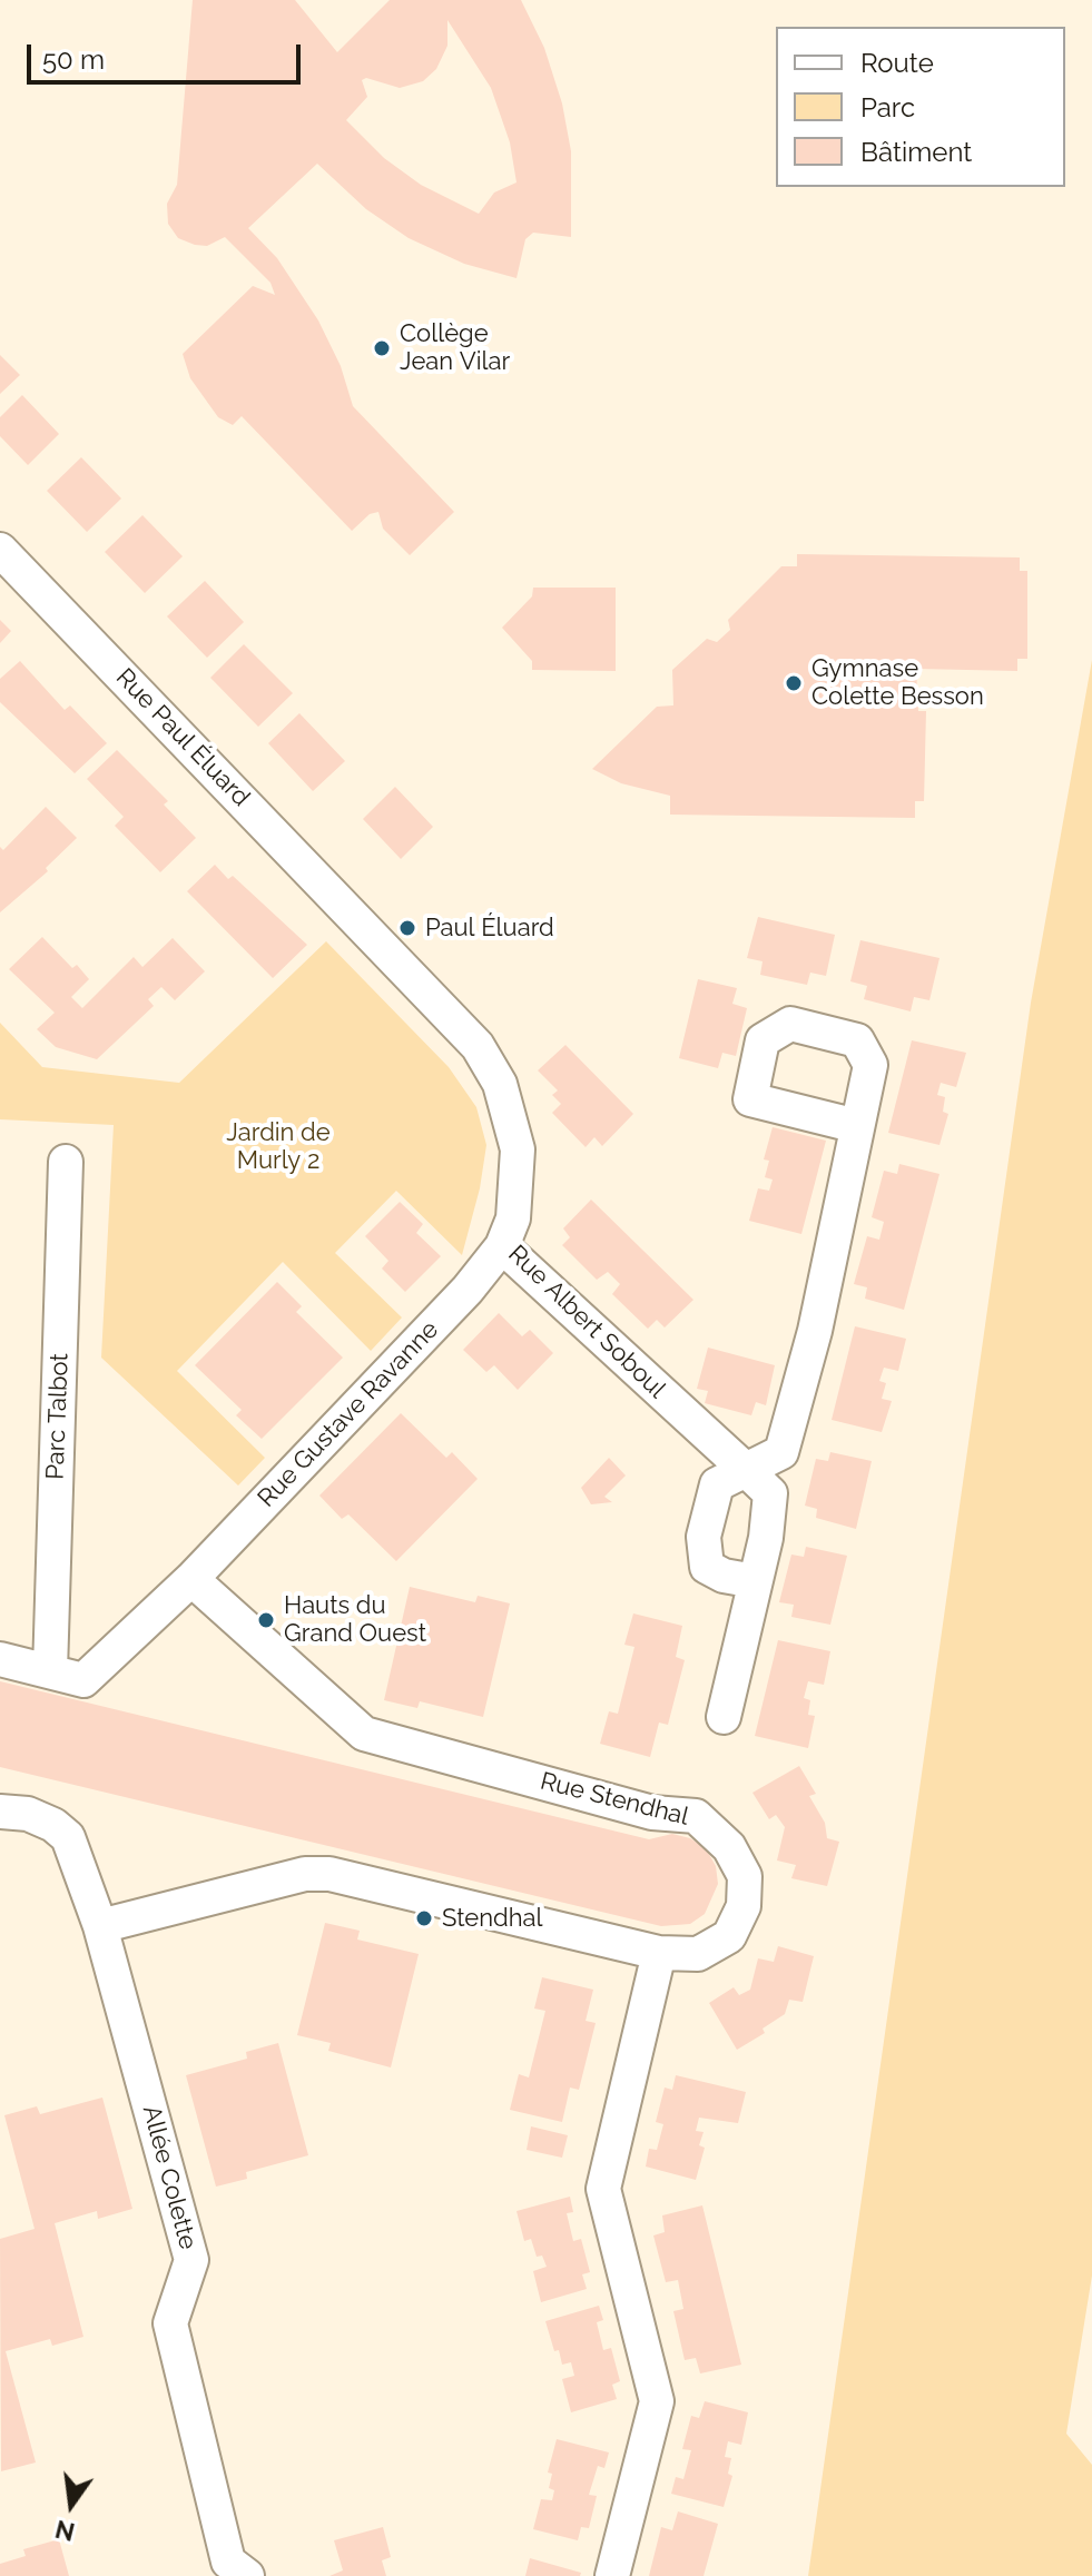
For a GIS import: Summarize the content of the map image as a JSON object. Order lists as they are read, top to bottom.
{
  "streets": {
    "street": [
      "Rue Paul Éluard",
      "Rue Albert Soboul",
      "Rue Gustave Ravanne",
      "Parc Talbot",
      "Rue Stendhal",
      "Allée Colette"
    ]
  },
  "crossings": [
    ["Rue Paul Éluard", "Rue Albert Soboul"],
    ["Rue Albert Soboul", "Rue Gustave Ravanne"],
    ["Rue Gustave Ravanne", "Rue Stendhal"],
    ["Rue Stendhal", "Allée Colette"]
  ],
  "parks": ["Jardin de Murly 2"],
  "places": [
    "Collège Jean Vilar",
    "Gymnase Colette Besson",
    "Paul Éluard",
    "Hauts du Grand Ouest",
    "Stendhal"
  ],
  "legend": ["Route", "Parc", "Bâtiment"],
  "scale_bar": "50 m",
  "north": "bottom"
}
